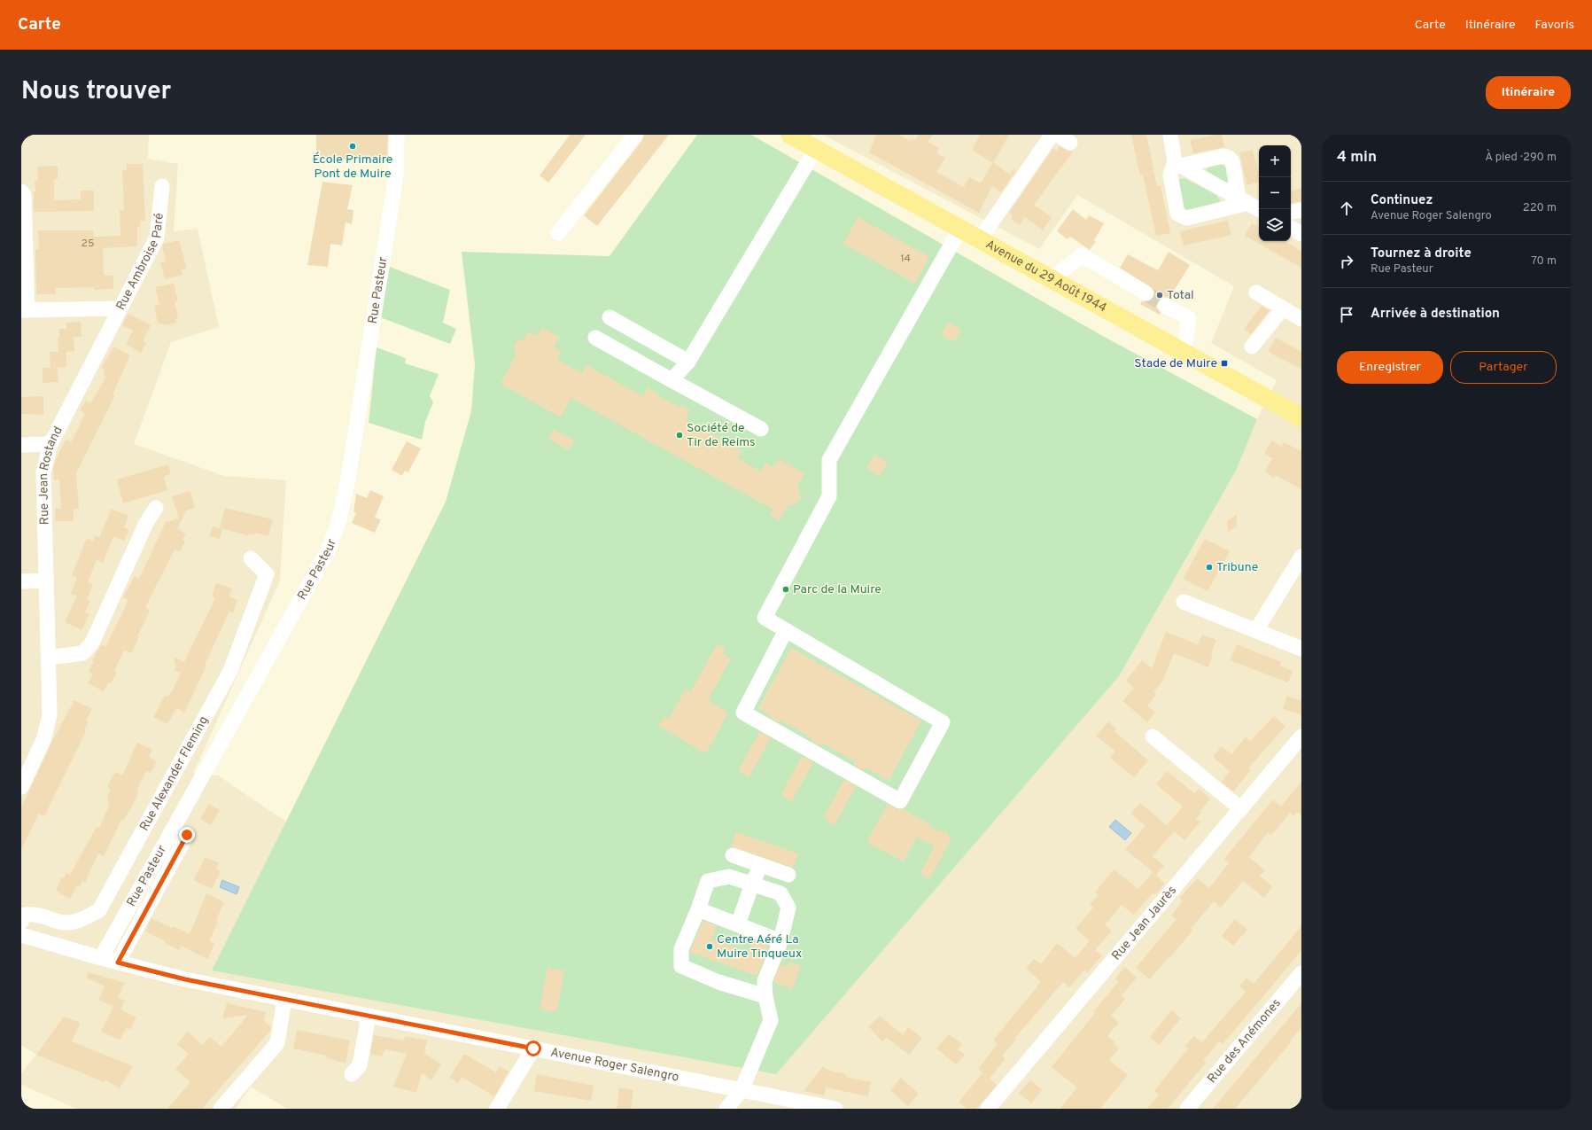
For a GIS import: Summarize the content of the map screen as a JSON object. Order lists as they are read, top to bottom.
{
  "streets": {
    "main road": ["Avenue du 29 Août 1944"],
    "street": [
      "Rue Ambroise Paré",
      "Rue Pasteur",
      "Rue Jean Rostand",
      "Rue Alexander Fleming",
      "Rue Jean Jaurès",
      "Rue des Anémones",
      "Avenue Roger Salengro"
    ]
  },
  "crossings": [
    ["Rue Ambroise Paré", "Rue Jean Rostand"],
    ["Rue Pasteur", "Avenue Roger Salengro"]
  ],
  "places": {
    "other": [
      "École Primaire Pont de Muire",
      "Total",
      "Société de Tir de Reims",
      "Tribune",
      "Parc de la Muire",
      "Centre Aéré La Muire Tinqueux"
    ],
    "transit": ["Stade de Muire"]
  },
  "house_numbers": ["25", "14"],
  "page": {
    "header": "Carte",
    "nav": ["Carte", "Itinéraire", "Favoris"],
    "title": "Nous trouver",
    "buttons": [
      "Itinéraire",
      ["Enregistrer", "Partager"]
    ],
    "heading": ["4 min", "À pied · 290 m"],
    "map_buttons": ["+", "−"],
    "list": [
      ["Continuez", "Avenue Roger Salengro", "220 m"],
      ["Tournez à droite", "Rue Pasteur", "70 m"],
      "Arrivée à destination"
    ]
  }
}
